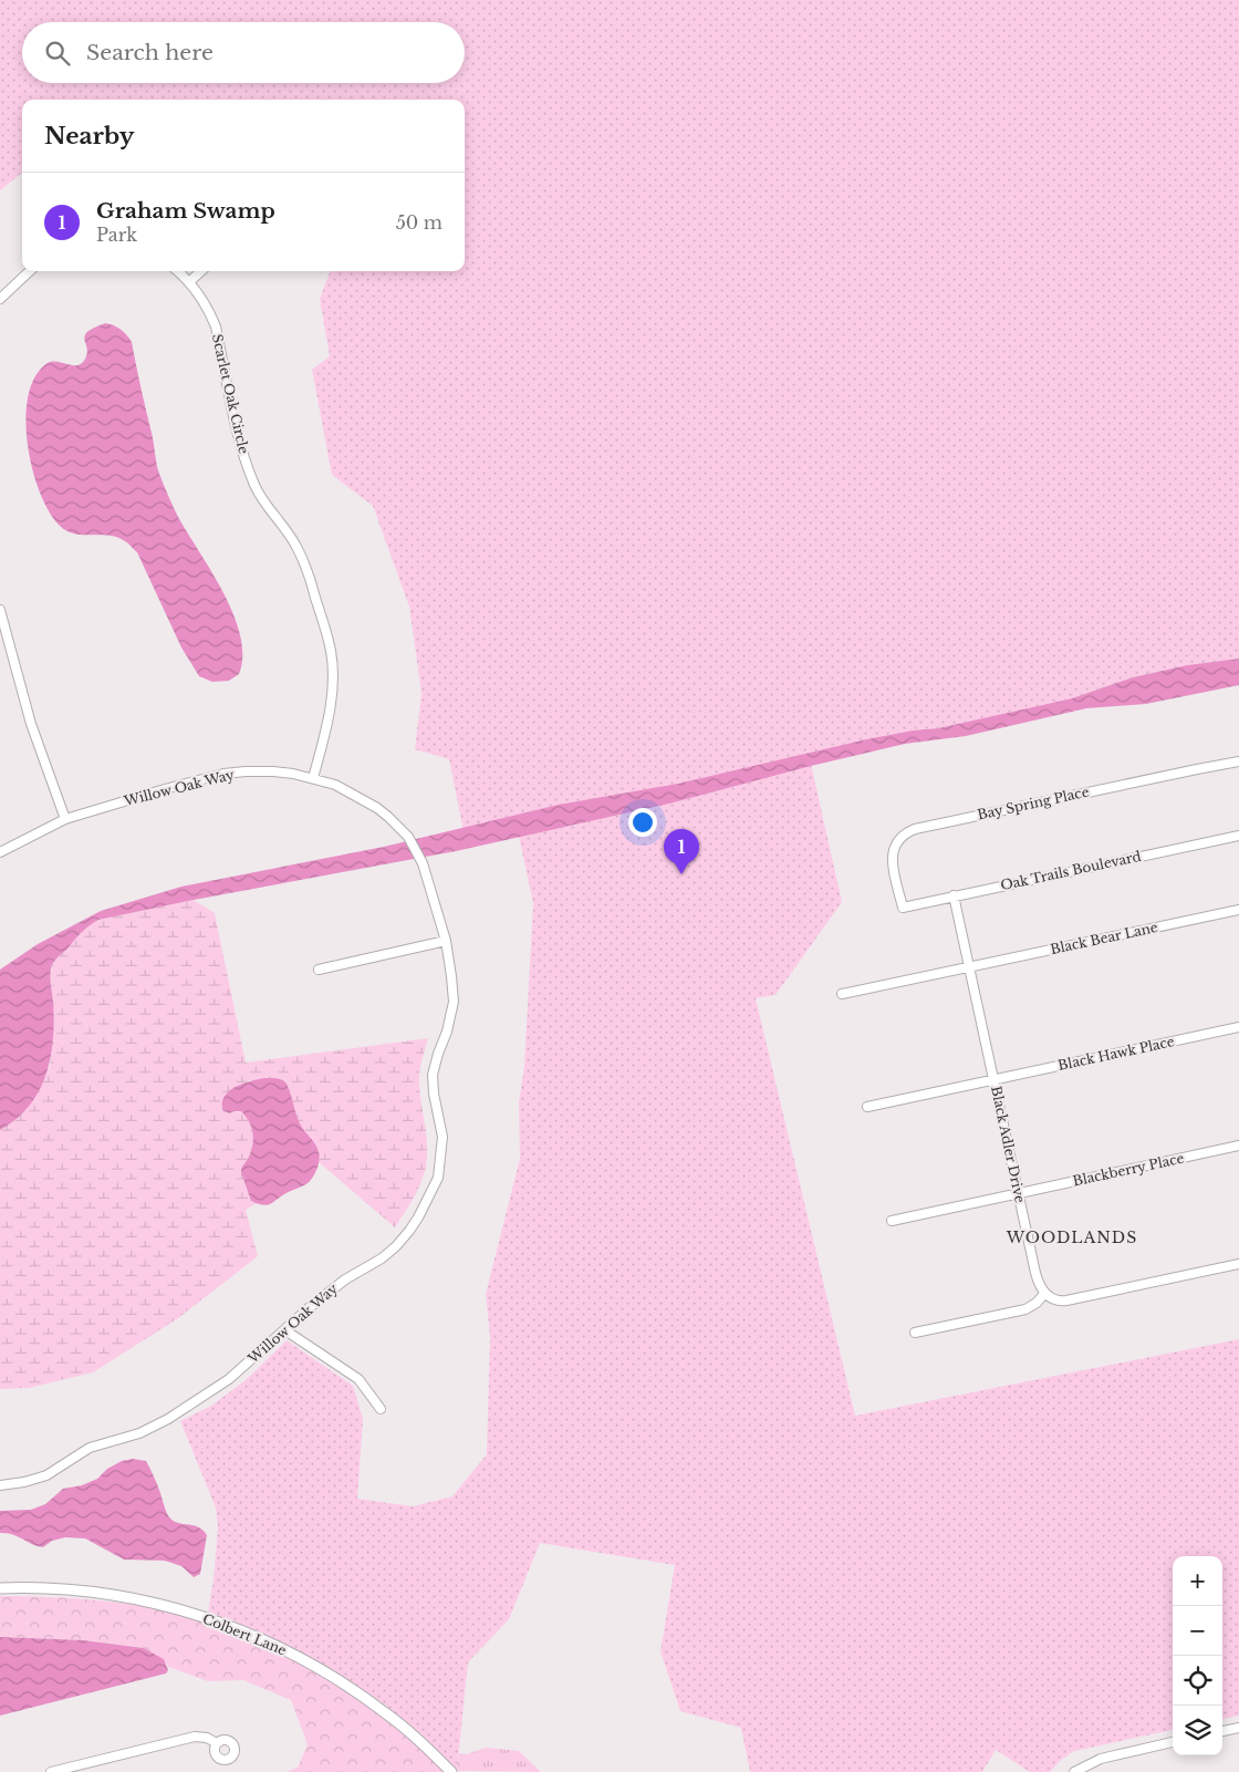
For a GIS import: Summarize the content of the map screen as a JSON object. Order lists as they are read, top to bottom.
{
  "streets": {
    "street": [
      "Scarlet Oak Circle",
      "Willow Oak Way",
      "Bay Spring Place",
      "Oak Trails Boulevard",
      "Black Bear Lane",
      "Black Hawk Place",
      "Black Adler Drive",
      "Blackberry Place",
      "Colbert Lane"
    ]
  },
  "crossings": [
    ["Scarlet Oak Circle", "Willow Oak Way"],
    ["Bay Spring Place", "Oak Trails Boulevard"],
    ["Oak Trails Boulevard", "Black Adler Drive"],
    ["Black Bear Lane", "Black Adler Drive"],
    ["Black Hawk Place", "Black Adler Drive"],
    ["Black Adler Drive", "Blackberry Place"]
  ],
  "districts": ["WOODLANDS"],
  "page": {
    "search": "Search here",
    "heading": "Nearby",
    "list": [
      {
        "mark": "1",
        "name": "Graham Swamp",
        "note": "Park",
        "value": "50 m"
      }
    ],
    "pins": "1",
    "map_buttons": ["+", "−"]
  }
}
